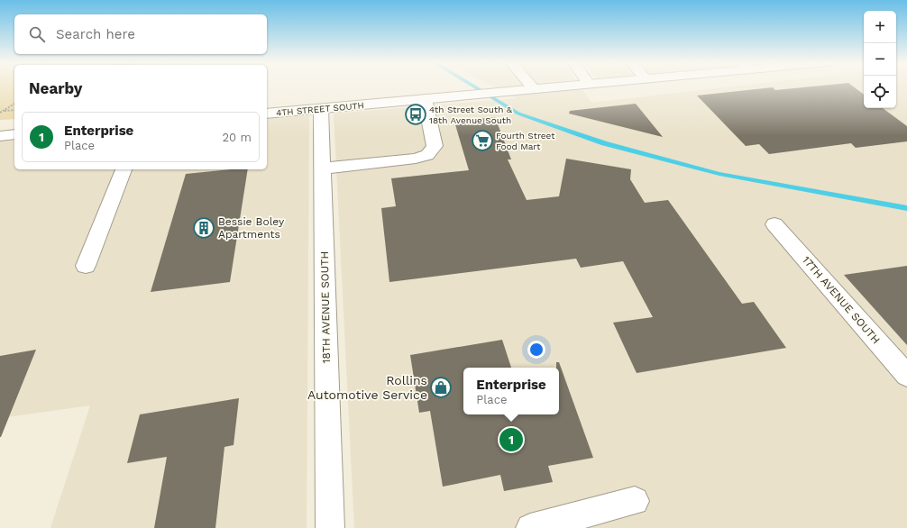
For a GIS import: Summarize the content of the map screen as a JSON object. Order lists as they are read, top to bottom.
{
  "streets": {
    "main road": ["4TH STREET SOUTH", "17TH AVENUE SOUTH", "18TH AVENUE SOUTH"]
  },
  "crossings": [
    ["4TH STREET SOUTH", "18TH AVENUE SOUTH"]
  ],
  "places": {
    "bus stop": ["4th Street South & 18th Avenue South"],
    "supermarket": ["Fourth Street Food Mart"],
    "building": ["Bessie Boley Apartments"],
    "shop": ["Rollins Automotive Service"]
  },
  "page": {
    "map_buttons": ["+", "−"],
    "search": "Search here",
    "heading": "Nearby",
    "list": [
      {
        "mark": "1",
        "name": "Enterprise",
        "note": "Place",
        "value": "20 m"
      }
    ],
    "popup": ["Enterprise", "Place"],
    "pins": "1"
  }
}
